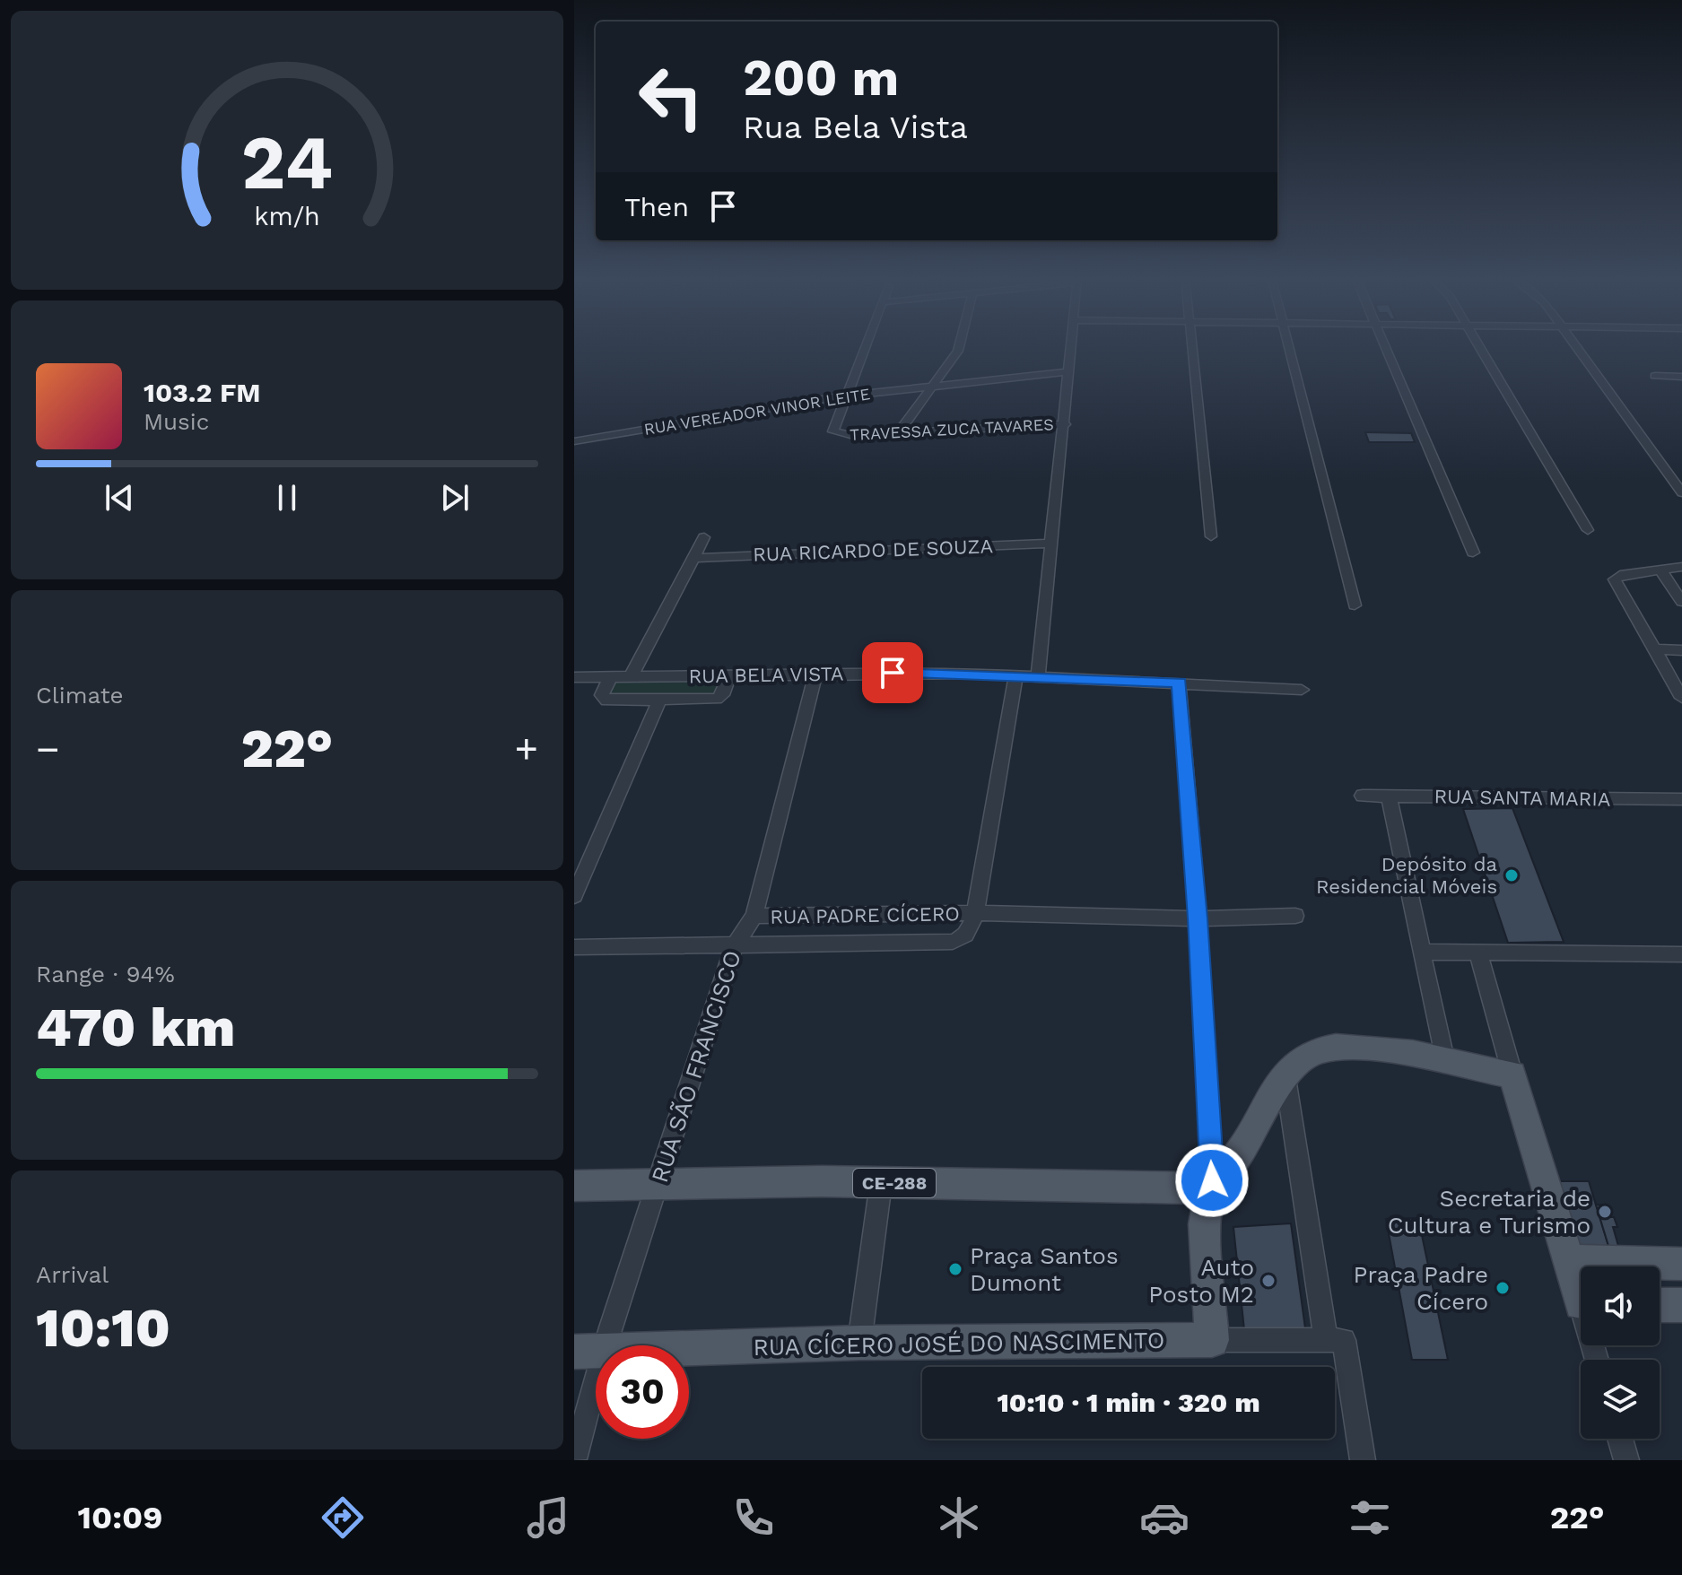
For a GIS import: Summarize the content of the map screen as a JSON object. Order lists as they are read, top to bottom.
{
  "streets": {
    "main road": ["CE-288", "RUA CÍCERO JOSÉ DO NASCIMENTO"],
    "street": [
      "RUA VEREADOR VINOR LEITE",
      "TRAVESSA ZUCA TAVARES",
      "RUA RICARDO DE SOUZA",
      "RUA BELA VISTA",
      "RUA SANTA MARIA",
      "RUA PADRE CÍCERO",
      "RUA SÃO FRANCISCO"
    ]
  },
  "crossings": [
    ["RUA VEREADOR VINOR LEITE", "TRAVESSA ZUCA TAVARES"],
    ["RUA BELA VISTA", "RUA SÃO FRANCISCO"],
    ["RUA PADRE CÍCERO", "RUA SÃO FRANCISCO"],
    ["RUA SÃO FRANCISCO", "CE-288"],
    ["RUA SÃO FRANCISCO", "RUA CÍCERO JOSÉ DO NASCIMENTO"]
  ],
  "places": [
    "Depósito da Residencial Móveis",
    "Secretaria de Cultura e Turismo",
    "Praça Santos Dumont",
    "Auto Posto M2",
    "Praça Padre Cícero"
  ],
  "page": {
    "turn": ["200 m", "Rua Bela Vista"],
    "then": "Then",
    "song": ["103.2 FM", "Music"],
    "tile": [
      "Climate",
      ["Range · 94%", "470 km"],
      ["Arrival", "10:10"]
    ],
    "heat": ["−", "22°", "+"],
    "limit": "30",
    "trip": "10:10 · 1 min · 320 m",
    "tabs": ["10:09", "22°"],
    "gauge": ["24", "km/h"]
  }
}
